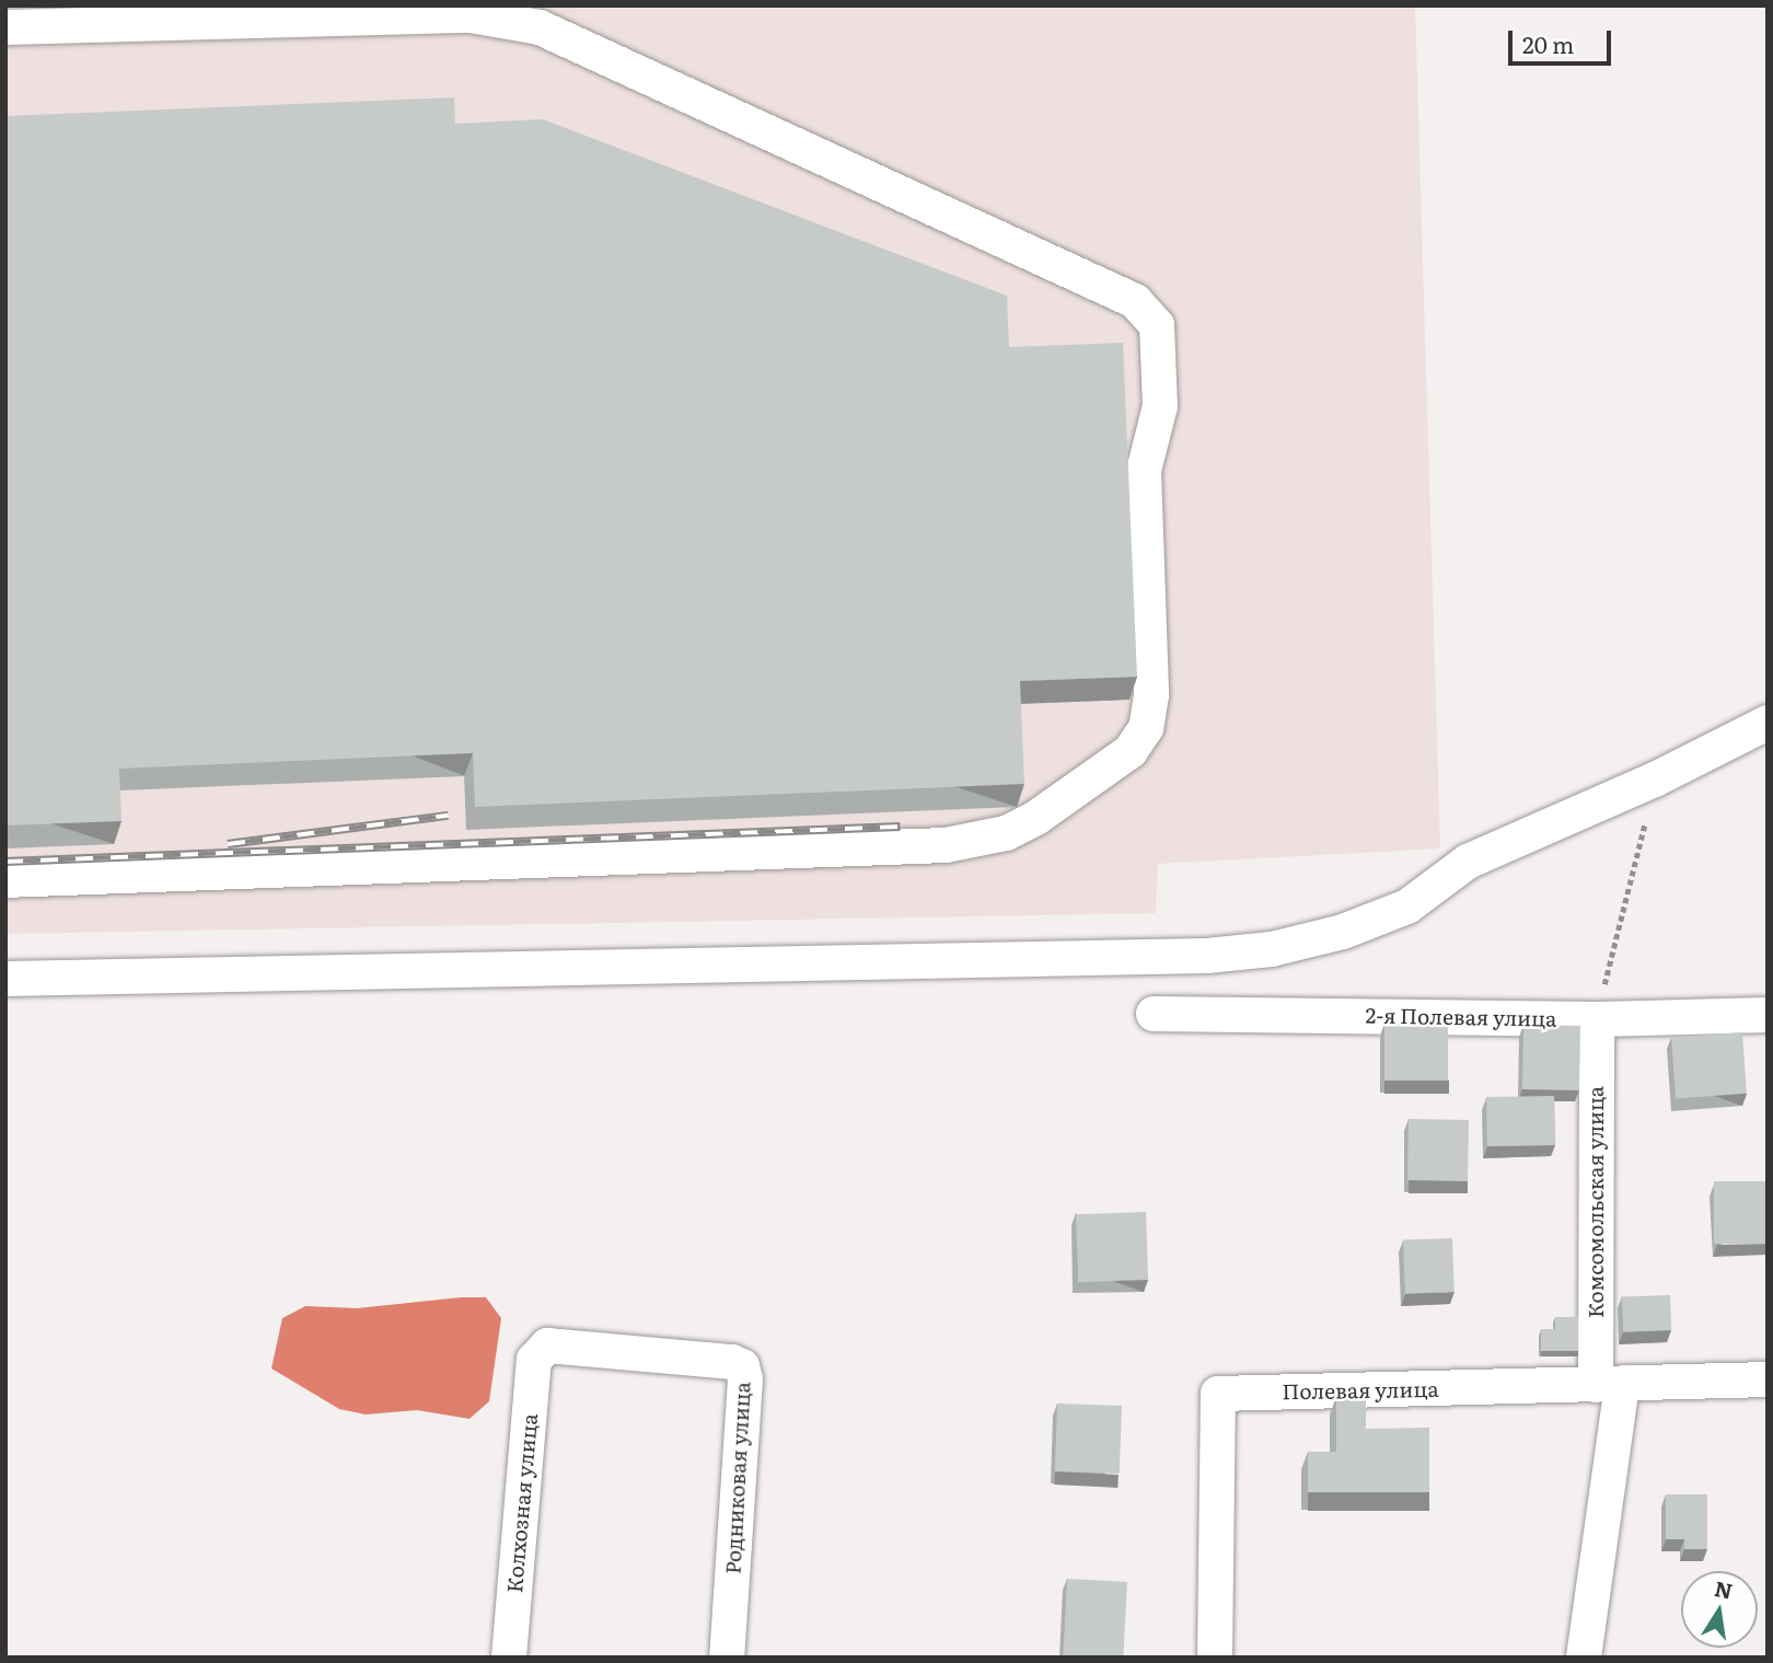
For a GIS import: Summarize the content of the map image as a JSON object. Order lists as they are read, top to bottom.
{
  "streets": {
    "street": [
      "2-я Полевая улица",
      "Комсомольская улица",
      "Полевая улица",
      "Родниковая улица",
      "Колхозная улица"
    ]
  },
  "crossings": [
    ["2-я Полевая улица", "Комсомольская улица"],
    ["Комсомольская улица", "Полевая улица"],
    ["Родниковая улица", "Колхозная улица"]
  ],
  "scale_bar": "20 m",
  "north": "top"
}
